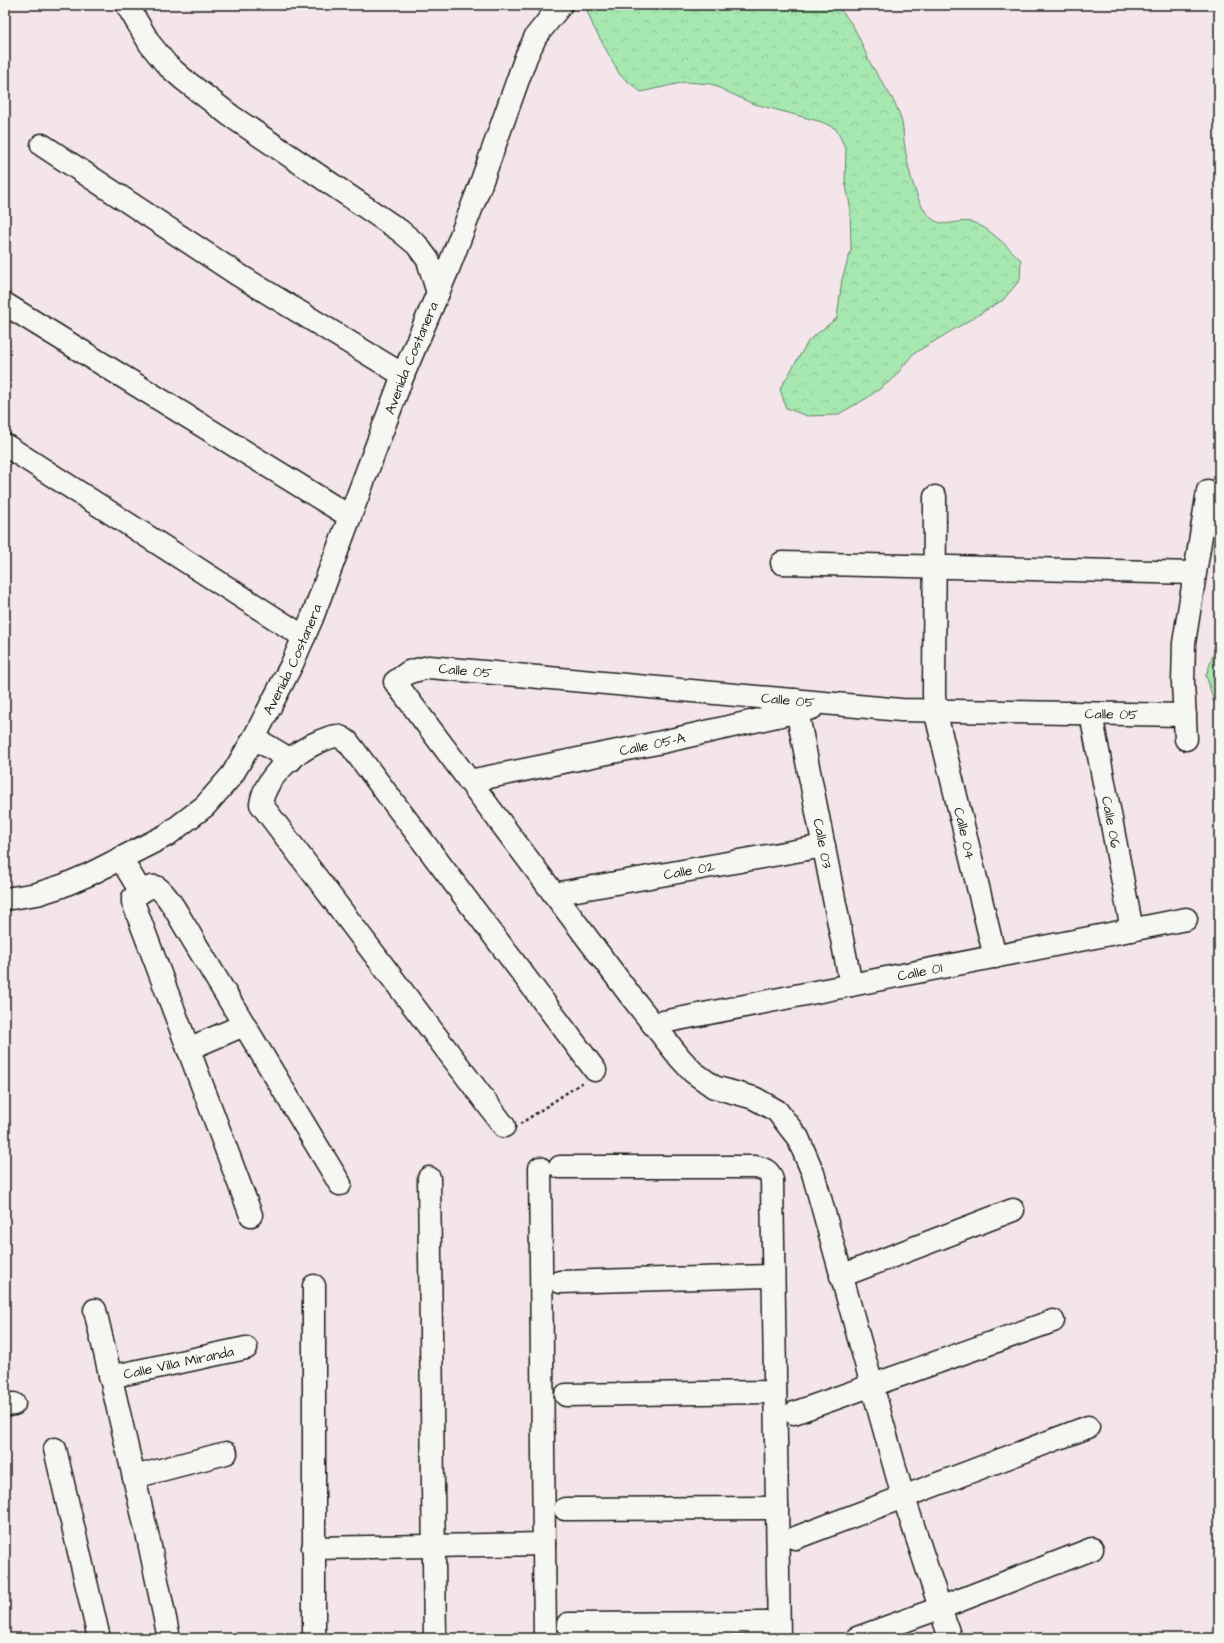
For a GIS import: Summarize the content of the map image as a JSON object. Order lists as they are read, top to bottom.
{
  "streets": {
    "street": [
      "Avenida Costanera",
      "Calle 05",
      "Calle 05-A",
      "Calle 06",
      "Calle 04",
      "Calle 03",
      "Calle 02",
      "Calle 01",
      "Calle Villa Miranda"
    ]
  },
  "crossings": [
    ["Calle 05", "Calle 05-A"],
    ["Calle 05", "Calle 06"],
    ["Calle 05", "Calle 04"],
    ["Calle 05", "Calle 03"],
    ["Calle 05-A", "Calle 03"],
    ["Calle 06", "Calle 01"],
    ["Calle 04", "Calle 01"],
    ["Calle 03", "Calle 02"],
    ["Calle 03", "Calle 01"]
  ]
}
